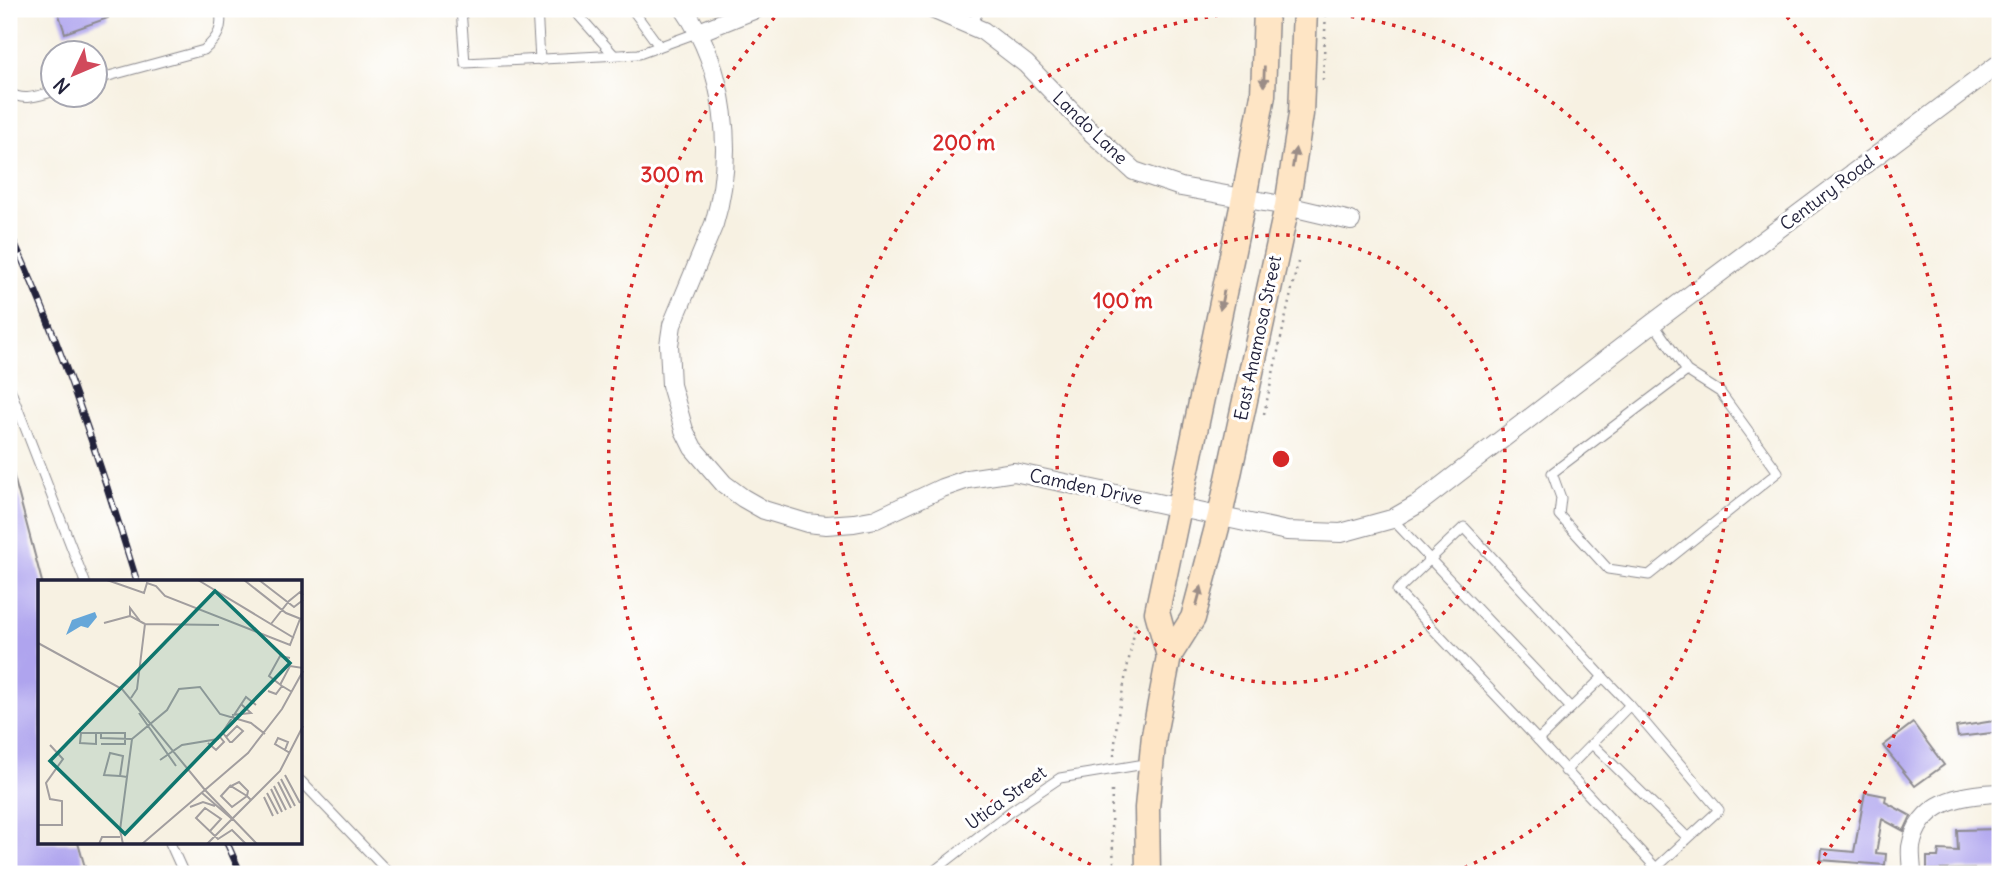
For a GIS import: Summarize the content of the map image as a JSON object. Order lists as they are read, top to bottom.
{
  "streets": {
    "main road": ["East Anamosa Street"],
    "street": ["Lando Lane", "Century Road", "Camden Drive"],
    "lane": ["Utica Street"]
  },
  "crossings": [
    ["Lando Lane", "East Anamosa Street"],
    ["Century Road", "Camden Drive"],
    ["East Anamosa Street", "Camden Drive"],
    ["East Anamosa Street", "Utica Street"]
  ],
  "north": "bottom left",
  "rings": ["200 m", "300 m", "100 m"]
}
